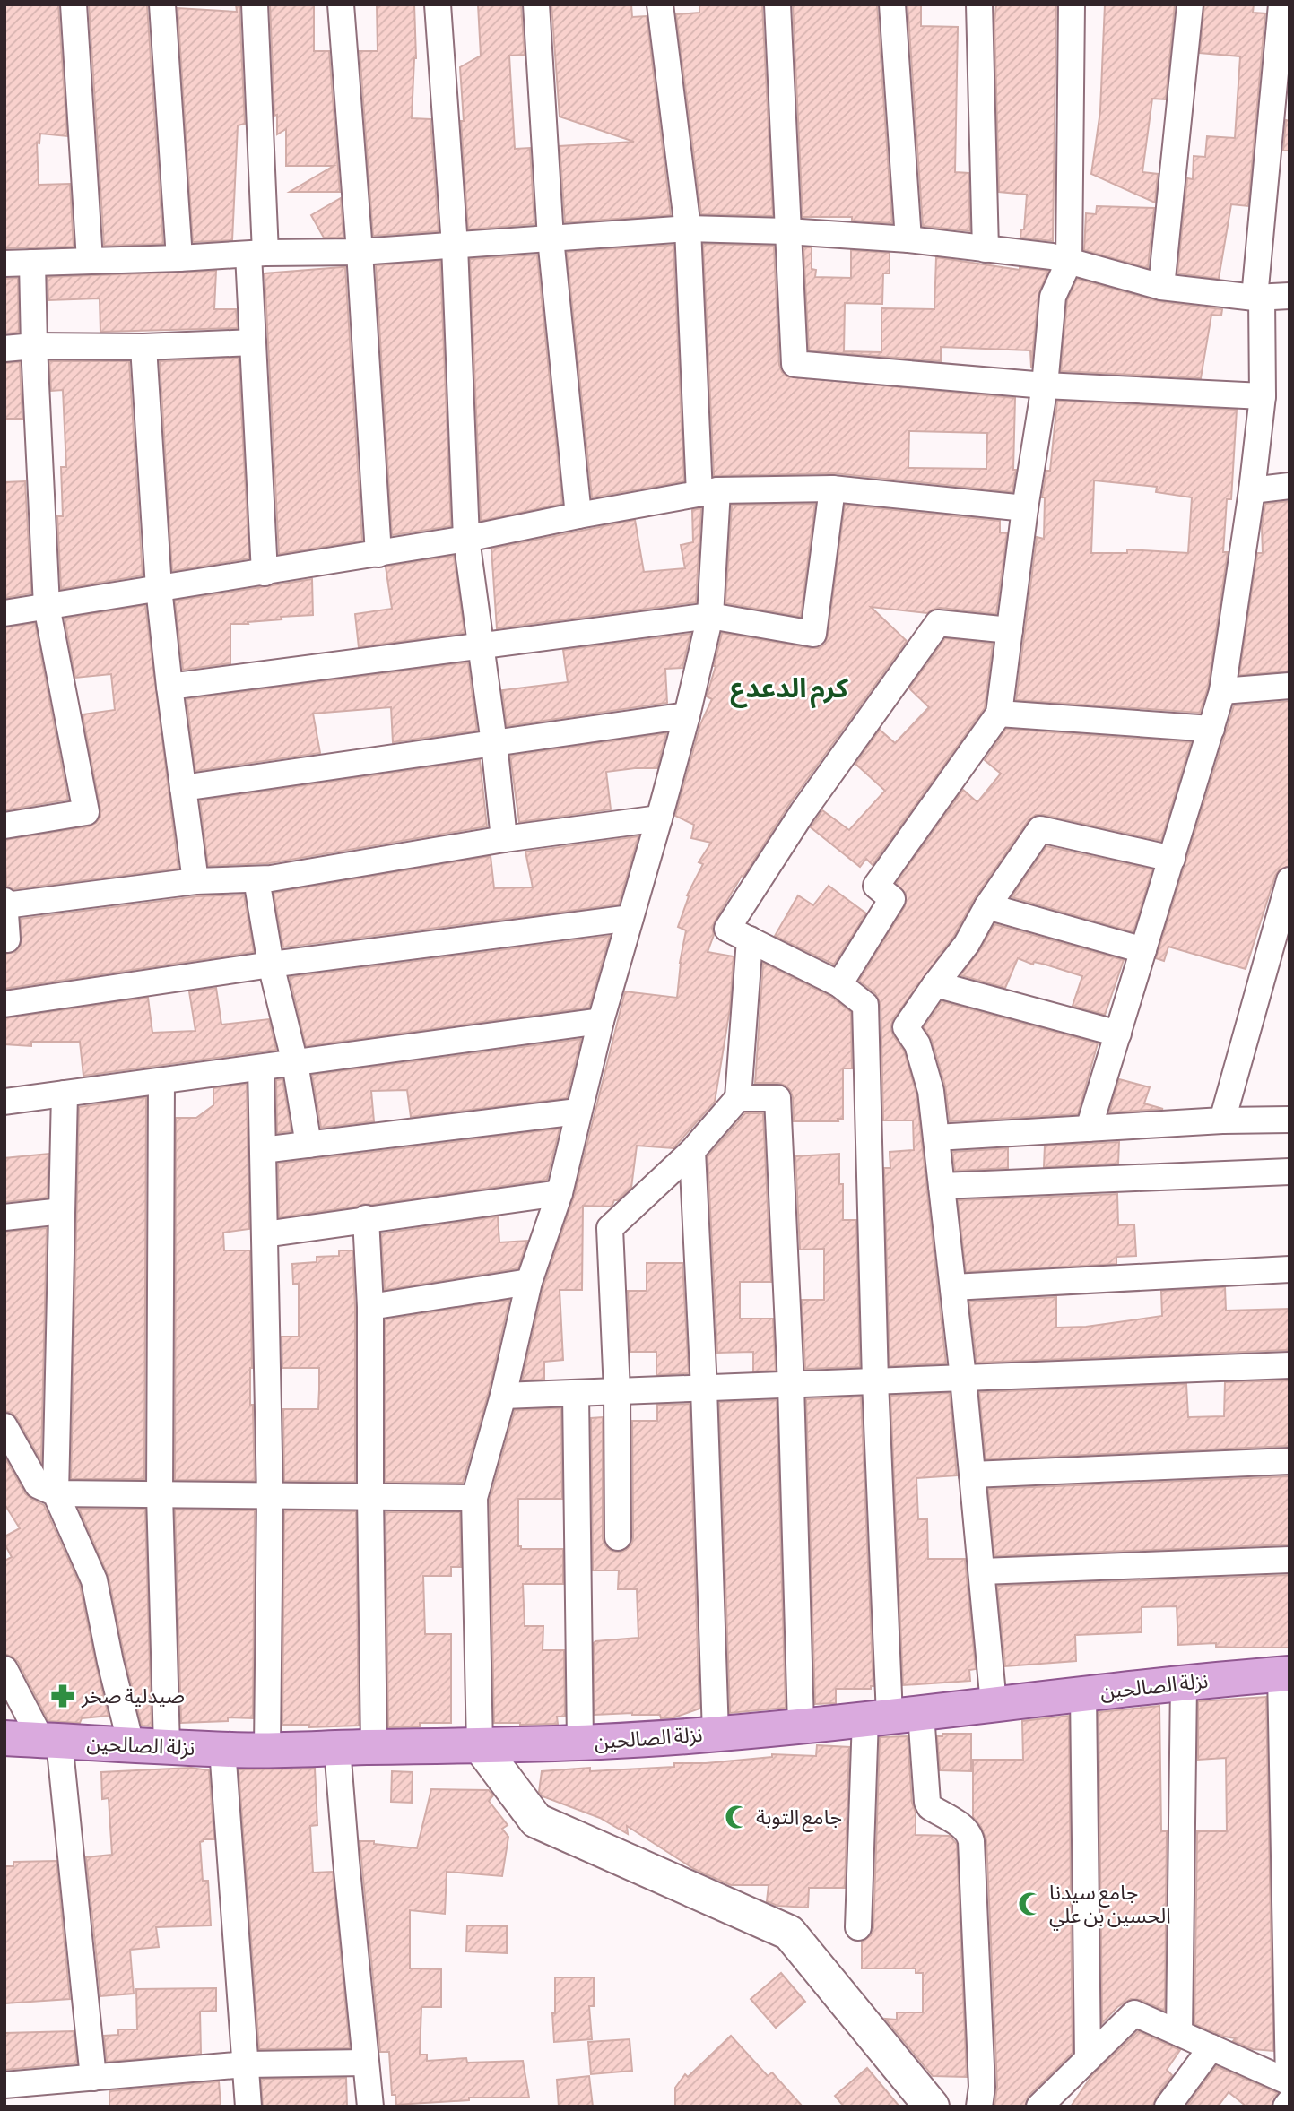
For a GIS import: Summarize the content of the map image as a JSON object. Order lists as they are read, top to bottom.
{
  "streets": {
    "main road": ["نزلة الصالحين"]
  },
  "districts": ["كرم الدعدع"],
  "places": {
    "pharmacy": ["صيدلية صخر"],
    "mosque": ["جامع التوبة", "جامع سيدنا الحسين بن علي"]
  }
}
